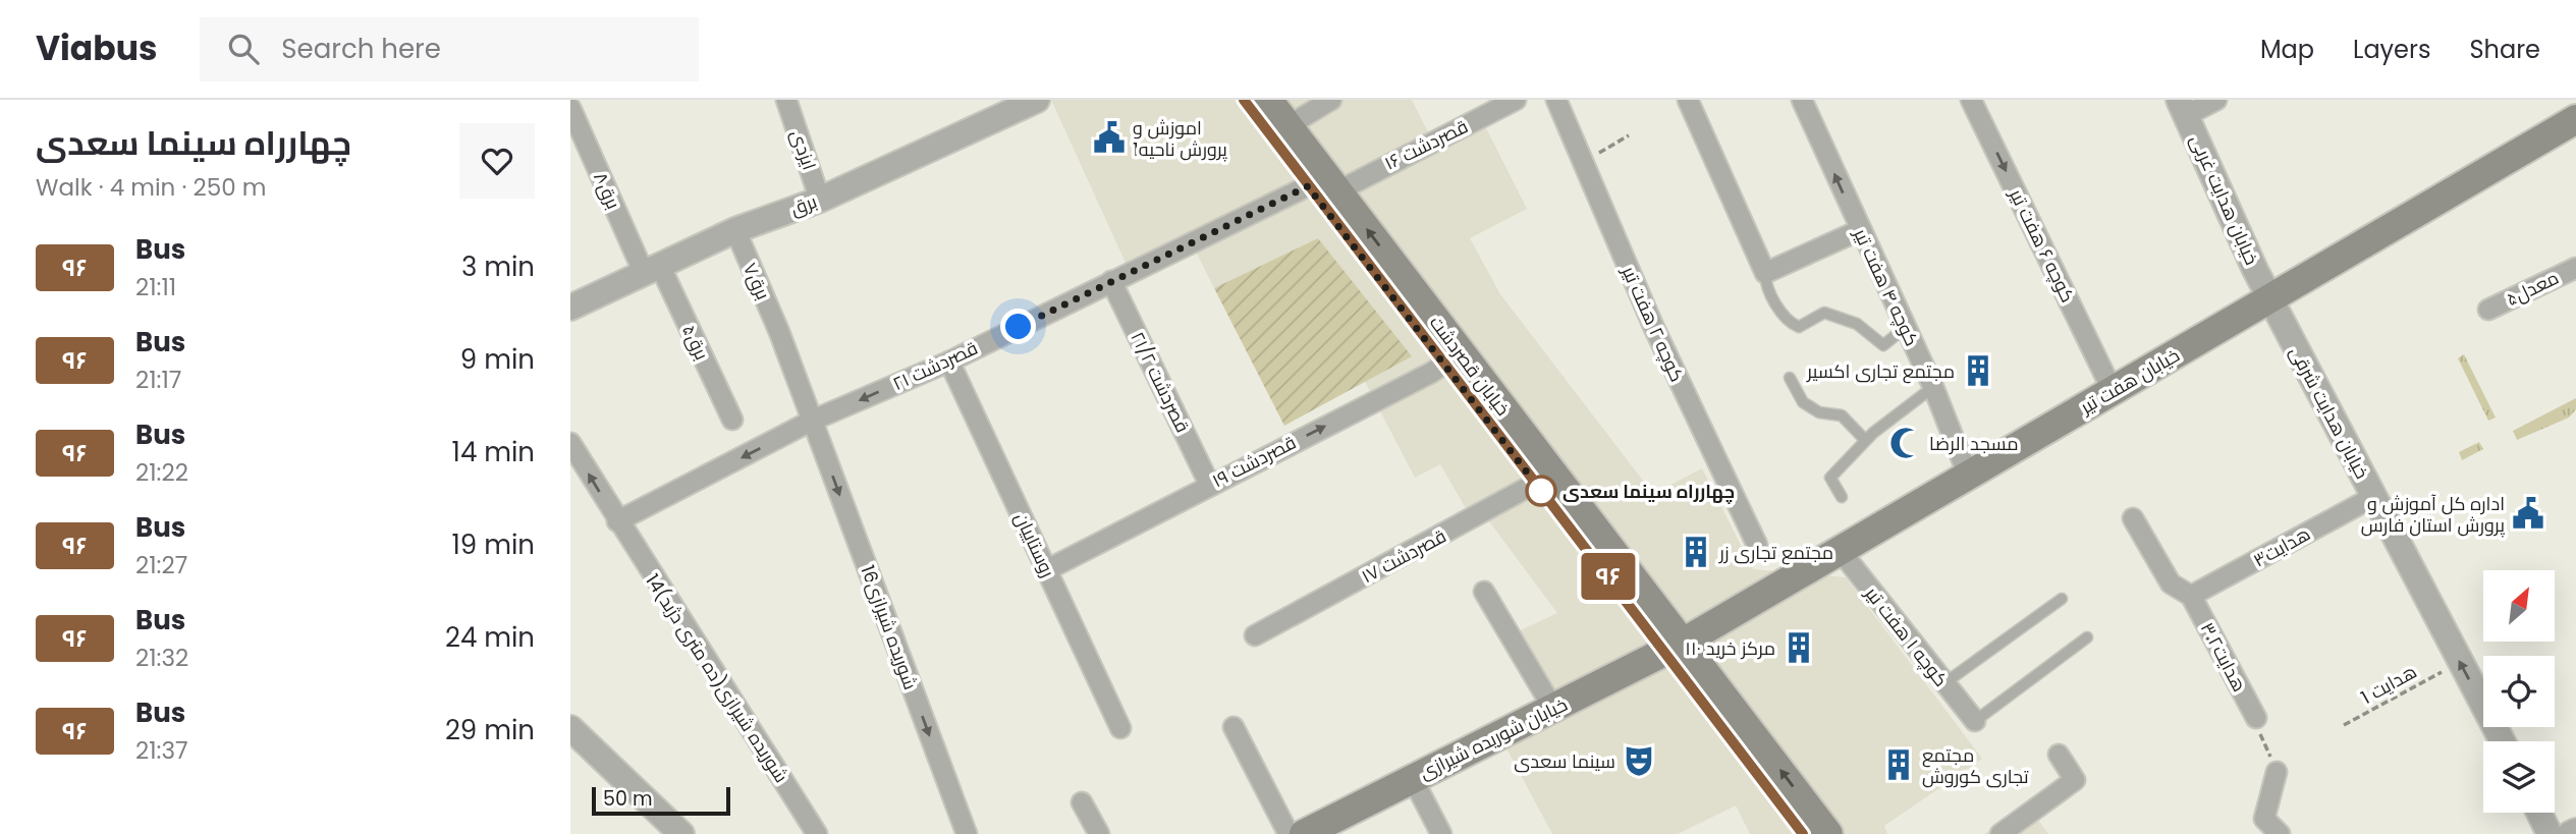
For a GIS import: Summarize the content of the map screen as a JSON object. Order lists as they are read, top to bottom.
{
  "streets": {
    "main road": ["خیابان قصردشت", "خیابان هفت تیر", "خیابان شوریده شیرازی"],
    "street": [
      "قصردشت ۱۶",
      "ایزدی",
      "برق۸",
      "خیابان هدایت غربی",
      "برق",
      "کوچه ۶ هفت تیر",
      "برق۷",
      "کوچه ۴ هفت تیر",
      "معدل۵",
      "کوچه ۲ هفت تیر",
      "برق۵",
      "قصردشت ۲۱",
      "قصردشت ۲۱/۲",
      "خیابان هدایت شرقی",
      "قصردشت ۱۹",
      "روستاییان",
      "هدایت۳",
      "قصردشت ۱۷",
      "شوریده شیرازی16",
      "کوچه ۱ هفت تیر",
      "هدایت۳.۲",
      "14شوریده شیرازی(ده متری دژبد)"
    ],
    "path": ["1 هدایت"]
  },
  "crossings": [
    ["قصردشت ۱۶", "قصردشت ۲۱"],
    ["قصردشت ۱۶", "خیابان قصردشت"],
    ["ایزدی", "برق"],
    ["برق۸", "برق"],
    ["برق۸", "برق۵"],
    ["خیابان هدایت غربی", "خیابان هفت تیر"],
    ["خیابان هدایت غربی", "خیابان هدایت شرقی"],
    ["برق", "برق۷"],
    ["برق", "برق۵"],
    ["کوچه ۶ هفت تیر", "خیابان هفت تیر"],
    ["برق۷", "قصردشت ۲۱"],
    ["برق۷", "شوریده شیرازی16"],
    ["کوچه ۴ هفت تیر", "خیابان هفت تیر"],
    ["قصردشت ۲۱", "خیابان قصردشت"],
    ["قصردشت ۲۱", "قصردشت ۲۱/۲"],
    ["قصردشت ۲۱", "روستاییان"],
    ["قصردشت ۲۱", "شوریده شیرازی16"],
    ["قصردشت ۲۱", "14شوریده شیرازی(ده متری دژبد)"],
    ["خیابان قصردشت", "خیابان هفت تیر"],
    ["خیابان قصردشت", "قصردشت ۱۹"],
    ["خیابان قصردشت", "قصردشت ۱۷"],
    ["خیابان قصردشت", "خیابان شوریده شیرازی"],
    ["خیابان هفت تیر", "خیابان هدایت شرقی"],
    ["خیابان هفت تیر", "کوچه ۱ هفت تیر"],
    ["خیابان هفت تیر", "خیابان شوریده شیرازی"],
    ["قصردشت ۲۱/۲", "قصردشت ۱۹"],
    ["خیابان هدایت شرقی", "هدایت۳"],
    ["قصردشت ۱۹", "روستاییان"],
    ["هدایت۳", "هدایت۳.۲"]
  ],
  "one_way": [
    "کوچه ۶ هفت تیر",
    "قصردشت ۲۱",
    "خیابان هدایت شرقی",
    "قصردشت ۱۹",
    "شوریده شیرازی16"
  ],
  "places": {
    "public building": ["اموزش و پرورش ناحیه1", "اداره کل آموزش و پرورش استان فارس"],
    "building": [
      "مجتمع تجاری اکسیر",
      "مجتمع تجاری زر",
      "مرکز خرید ۱۱۰",
      "مجتمع تجاری کوروش"
    ],
    "mosque": ["مسجد الرضا"],
    "other": ["چهارراه سینما سعدی"],
    "theatre": ["سینما سعدی"]
  },
  "lines": ["bus line ۹۶"],
  "scale_bar": "50 m",
  "north": "top right",
  "page": {
    "header": "Viabus",
    "search": "Search here",
    "nav": ["Map", "Layers", "Share"],
    "heading": ["چهارراه سینما سعدی", "Walk · 4 min · 250 m"],
    "on_map": "۹۶",
    "list": [
      {
        "mark": "۹۶",
        "name": "Bus",
        "note": "21:11",
        "value": "3 min"
      },
      {
        "mark": "۹۶",
        "name": "Bus",
        "note": "21:17",
        "value": "9 min"
      },
      {
        "mark": "۹۶",
        "name": "Bus",
        "note": "21:22",
        "value": "14 min"
      },
      {
        "mark": "۹۶",
        "name": "Bus",
        "note": "21:27",
        "value": "19 min"
      },
      {
        "mark": "۹۶",
        "name": "Bus",
        "note": "21:32",
        "value": "24 min"
      },
      {
        "mark": "۹۶",
        "name": "Bus",
        "note": "21:37",
        "value": "29 min"
      }
    ],
    "scale": "50 m"
  }
}
